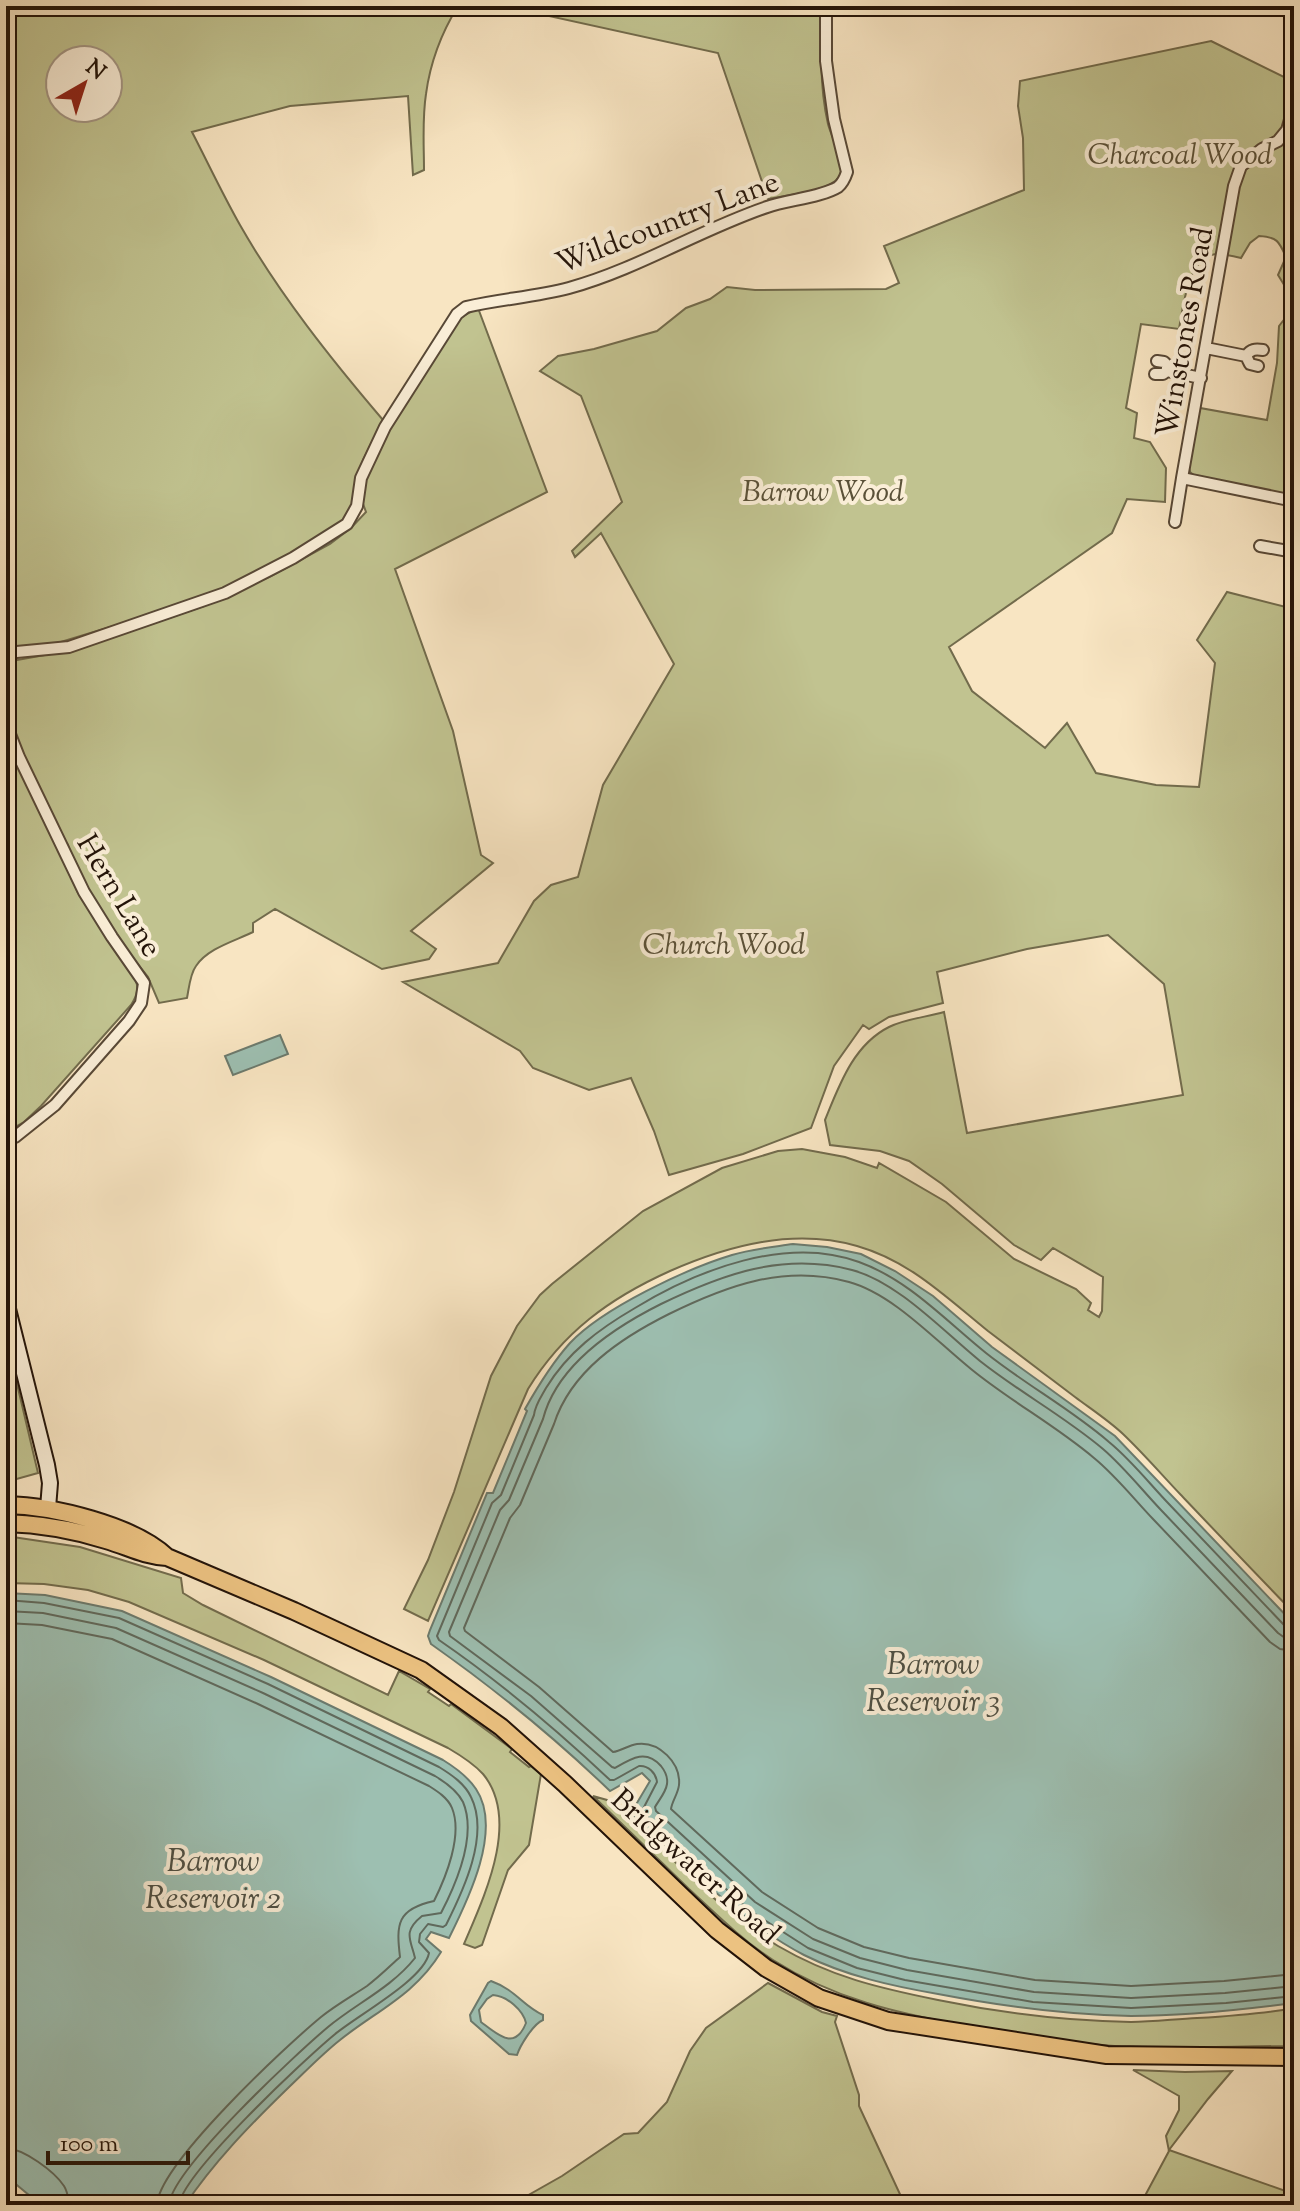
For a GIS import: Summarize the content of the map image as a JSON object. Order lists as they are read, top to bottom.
{
  "streets": {
    "highway": ["Bridgwater Road"],
    "street": ["Wildcountry Lane", "Winstones Road", "Hern Lane"]
  },
  "water": ["Barrow Reservoir 3", "Barrow Reservoir 2"],
  "parks": ["Charcoal Wood", "Barrow Wood", "Church Wood"],
  "scale_bar": "100 m",
  "north": "top right"
}
